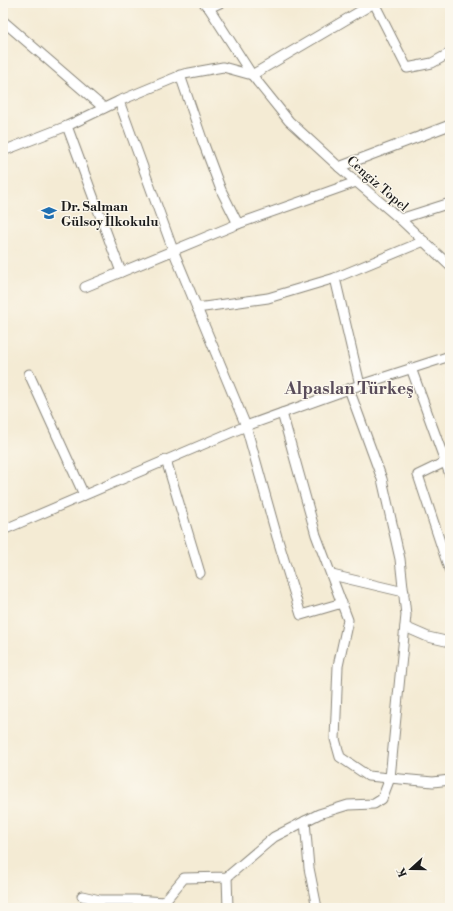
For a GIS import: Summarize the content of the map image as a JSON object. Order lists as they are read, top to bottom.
{
  "streets": {
    "street": ["Cengiz Topel"]
  },
  "districts": ["Alpaslan Türkeş"],
  "places": {
    "school or university": ["Dr. Salman Gülsoy İlkokulu"]
  },
  "north": "left"
}
